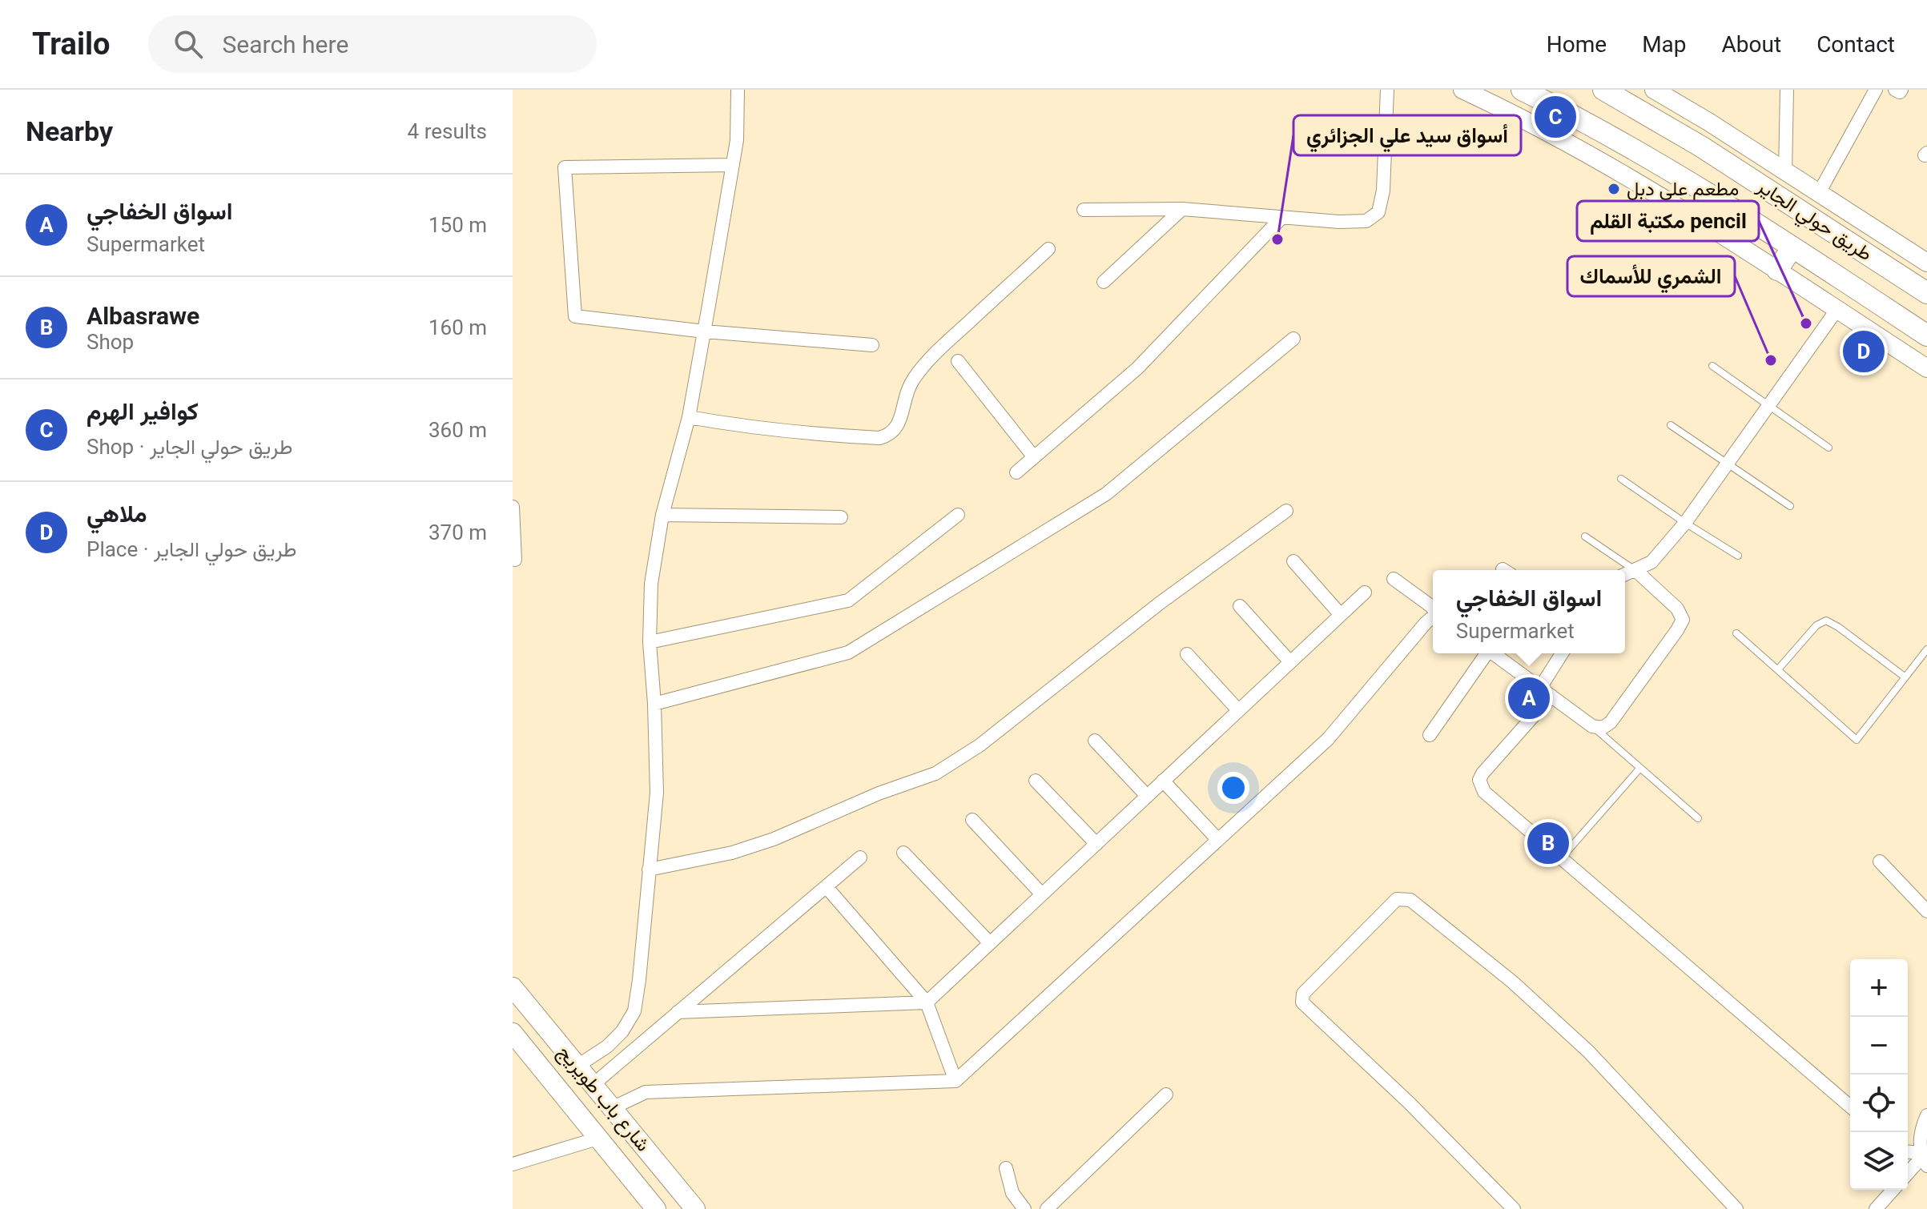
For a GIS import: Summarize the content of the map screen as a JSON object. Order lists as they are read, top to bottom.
{
  "streets": {
    "highway": ["طريق حولي الجاير"],
    "main road": ["شارع باب طويريج"]
  },
  "places": [
    "مطعم علي دبل",
    "أسواق سيد علي الجزائري",
    "مكتبة القلم pencil",
    "الشمري للأسماك"
  ],
  "page": {
    "header": "Trailo",
    "search": "Search here",
    "nav": [
      "Home",
      "Map",
      "About",
      "Contact"
    ],
    "heading": ["Nearby", "4 results"],
    "pins": [
      "C",
      "D",
      "A",
      "B"
    ],
    "list": [
      {
        "mark": "A",
        "name": "اسواق الخفاجي",
        "note": "Supermarket",
        "value": "150 m"
      },
      {
        "mark": "B",
        "name": "Albasrawe",
        "note": "Shop",
        "value": "160 m"
      },
      {
        "mark": "C",
        "name": "كوافير الهرم",
        "note": "Shop · طريق حولي الجاير",
        "value": "360 m"
      },
      {
        "mark": "D",
        "name": "ملاهي",
        "note": "Place · طريق حولي الجاير",
        "value": "370 m"
      }
    ],
    "popup": ["اسواق الخفاجي", "Supermarket"],
    "map_buttons": ["+", "−"]
  }
}
